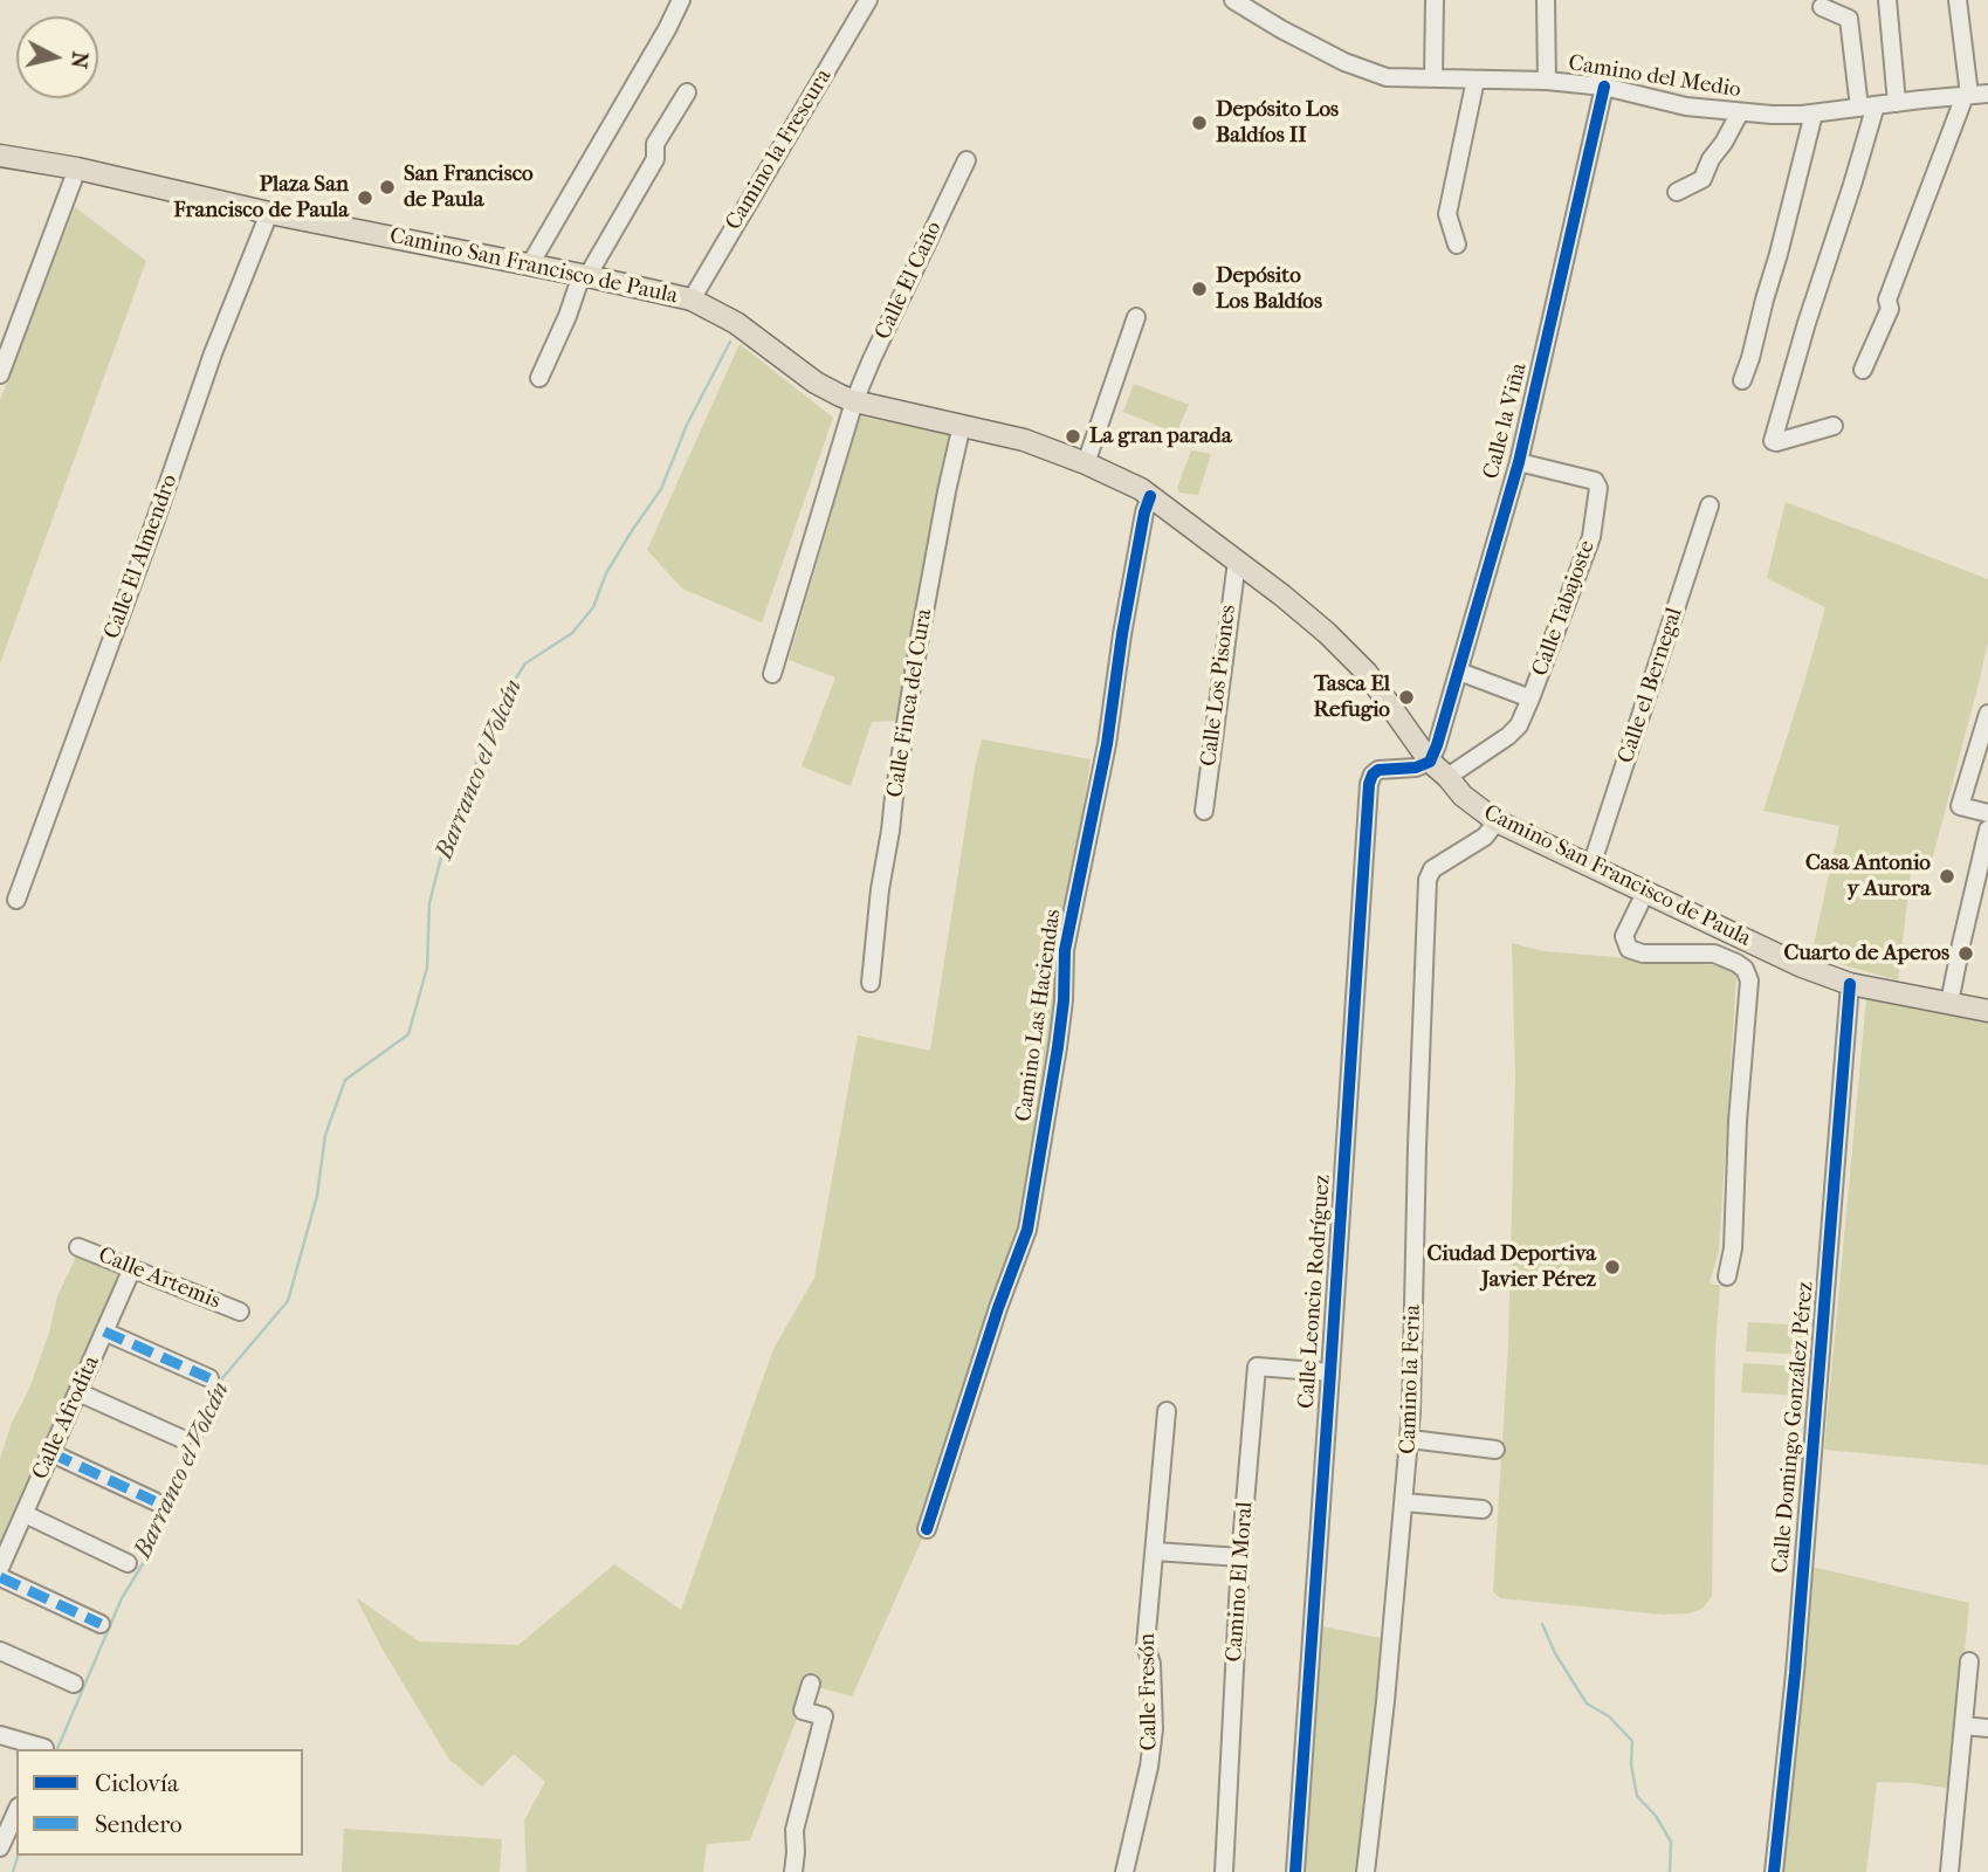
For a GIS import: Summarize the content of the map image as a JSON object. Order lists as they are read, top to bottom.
{
  "streets": {
    "main road": ["Camino San Francisco de Paula"],
    "street": [
      "Camino del Medio",
      "Camino la Frescura",
      "Calle El Caño",
      "Calle la Viña",
      "Calle El Almendro",
      "Calle Tabajoste",
      "Calle Los Pisones",
      "Calle el Bernegal",
      "Calle Finca del Cura",
      "Camino Las Haciendas",
      "Calle Artemis",
      "Calle Leoncio Rodríguez",
      "Camino la Feria",
      "Calle Afrodita",
      "Calle Domingo González Pérez",
      "Camino El Moral",
      "Calle Fresón"
    ]
  },
  "crossings": [
    ["Camino del Medio", "Calle la Viña"],
    ["Camino la Frescura", "Camino San Francisco de Paula"],
    ["Camino San Francisco de Paula", "Calle El Caño"],
    ["Camino San Francisco de Paula", "Calle la Viña"],
    ["Camino San Francisco de Paula", "Calle El Almendro"],
    ["Camino San Francisco de Paula", "Calle Tabajoste"],
    ["Camino San Francisco de Paula", "Calle Los Pisones"],
    ["Camino San Francisco de Paula", "Calle el Bernegal"],
    ["Camino San Francisco de Paula", "Calle Finca del Cura"],
    ["Camino San Francisco de Paula", "Camino Las Haciendas"],
    ["Camino San Francisco de Paula", "Calle Leoncio Rodríguez"],
    ["Camino San Francisco de Paula", "Camino la Feria"],
    ["Camino San Francisco de Paula", "Calle Domingo González Pérez"],
    ["Calle la Viña", "Calle Tabajoste"],
    ["Calle la Viña", "Calle Leoncio Rodríguez"],
    ["Calle Artemis", "Calle Afrodita"],
    ["Calle Leoncio Rodríguez", "Camino El Moral"]
  ],
  "water": ["Barranco el Volcán"],
  "places": [
    "Depósito Los Baldíos II",
    "San Francisco de Paula",
    "Plaza San Francisco de Paula",
    "Depósito Los Baldíos",
    "La gran parada",
    "Tasca El Refugio",
    "Casa Antonio y Aurora",
    "Cuarto de Aperos",
    "Ciudad Deportiva Javier Pérez"
  ],
  "legend": ["Ciclovía", "Sendero"],
  "north": "right"
}
